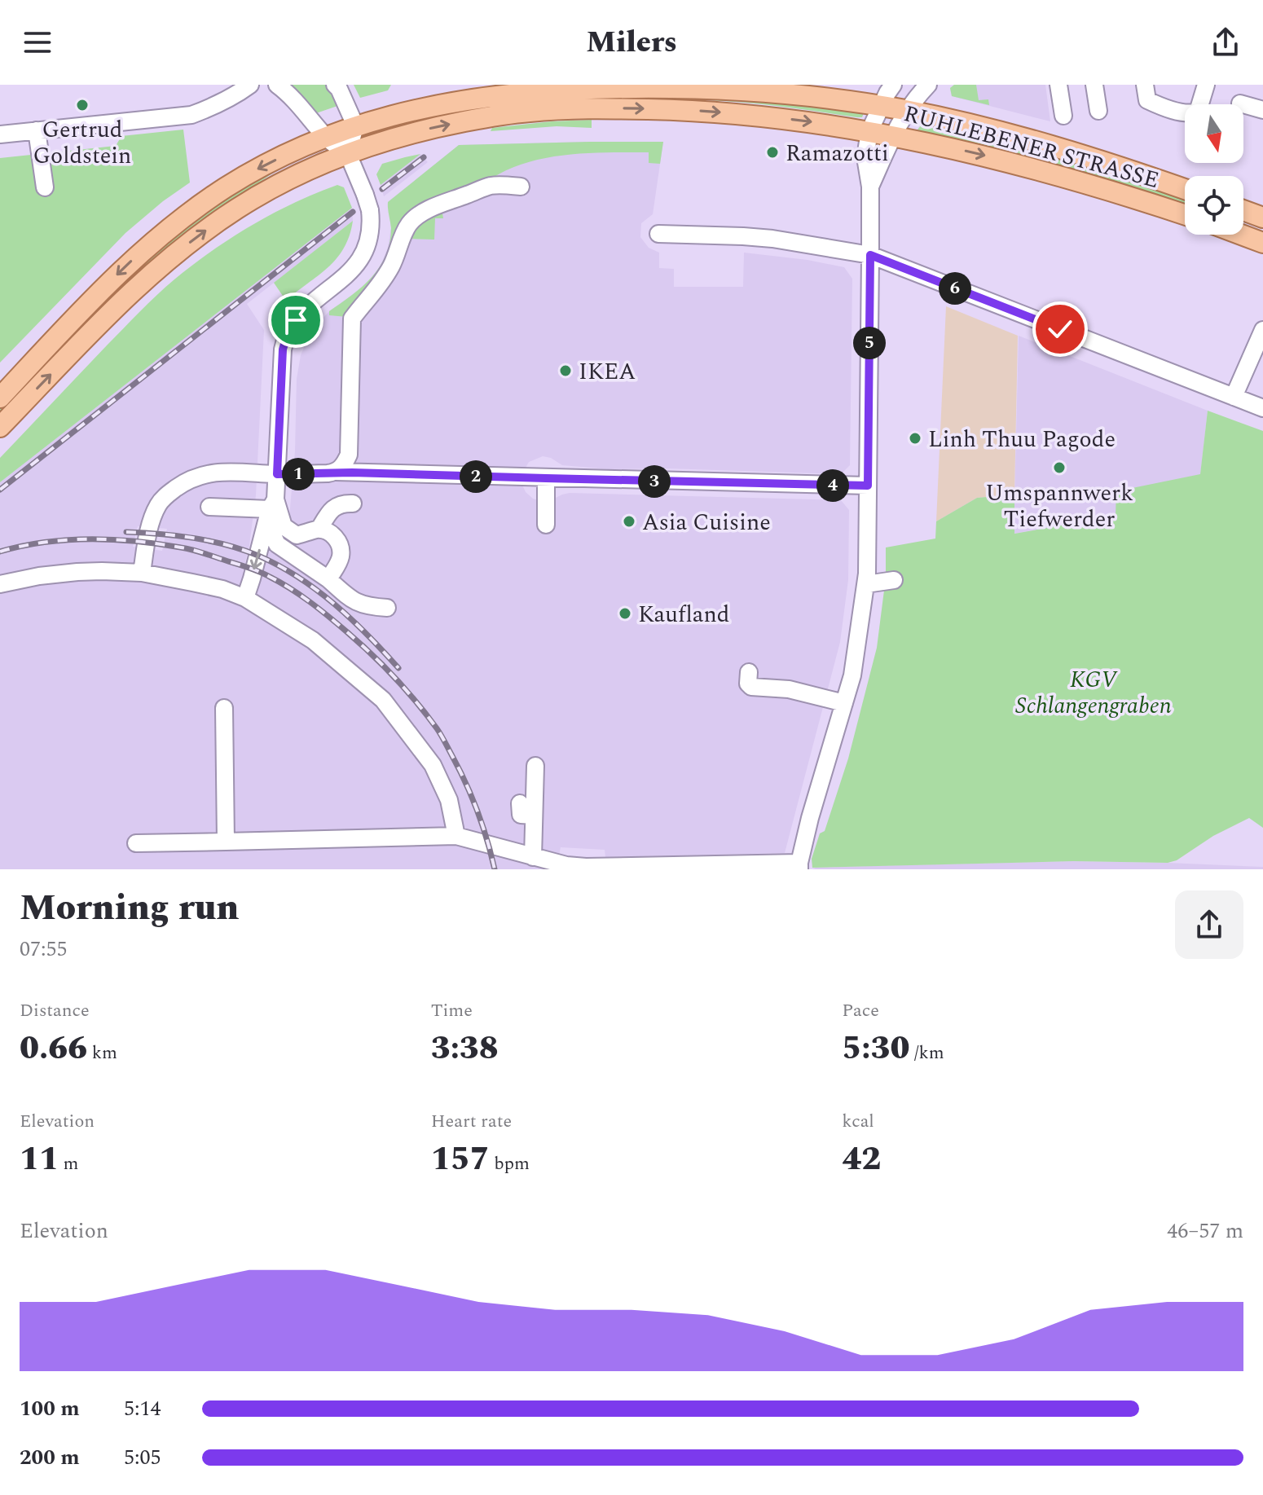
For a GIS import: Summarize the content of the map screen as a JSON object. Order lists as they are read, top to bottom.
{
  "streets": {
    "main road": ["RUHLEBENER STRASSE"]
  },
  "parks": ["KGV Schlangengraben"],
  "places": [
    "Gertrud Goldstein",
    "Ramazotti",
    "IKEA",
    "Linh Thuu Pagode",
    "Umspannwerk Tiefwerder",
    "Asia Cuisine",
    "Kaufland"
  ],
  "north": "bottom",
  "page": {
    "header": "Milers",
    "pins": [
      "6",
      "5",
      "1",
      "2",
      "3",
      "4"
    ],
    "heading": ["Morning run", "07:55"],
    "stats": [
      ["Distance", "0.66 km"],
      ["Time", "3:38"],
      ["Pace", "5:30 /km"],
      ["Elevation", "11 m"],
      ["Heart rate", "157 bpm"],
      ["kcal", "42"]
    ],
    "chart": ["Elevation", "46–57 m"],
    "list": [
      {
        "name": "100 m",
        "note": "5:14"
      },
      {
        "name": "200 m",
        "note": "5:05"
      }
    ]
  }
}
